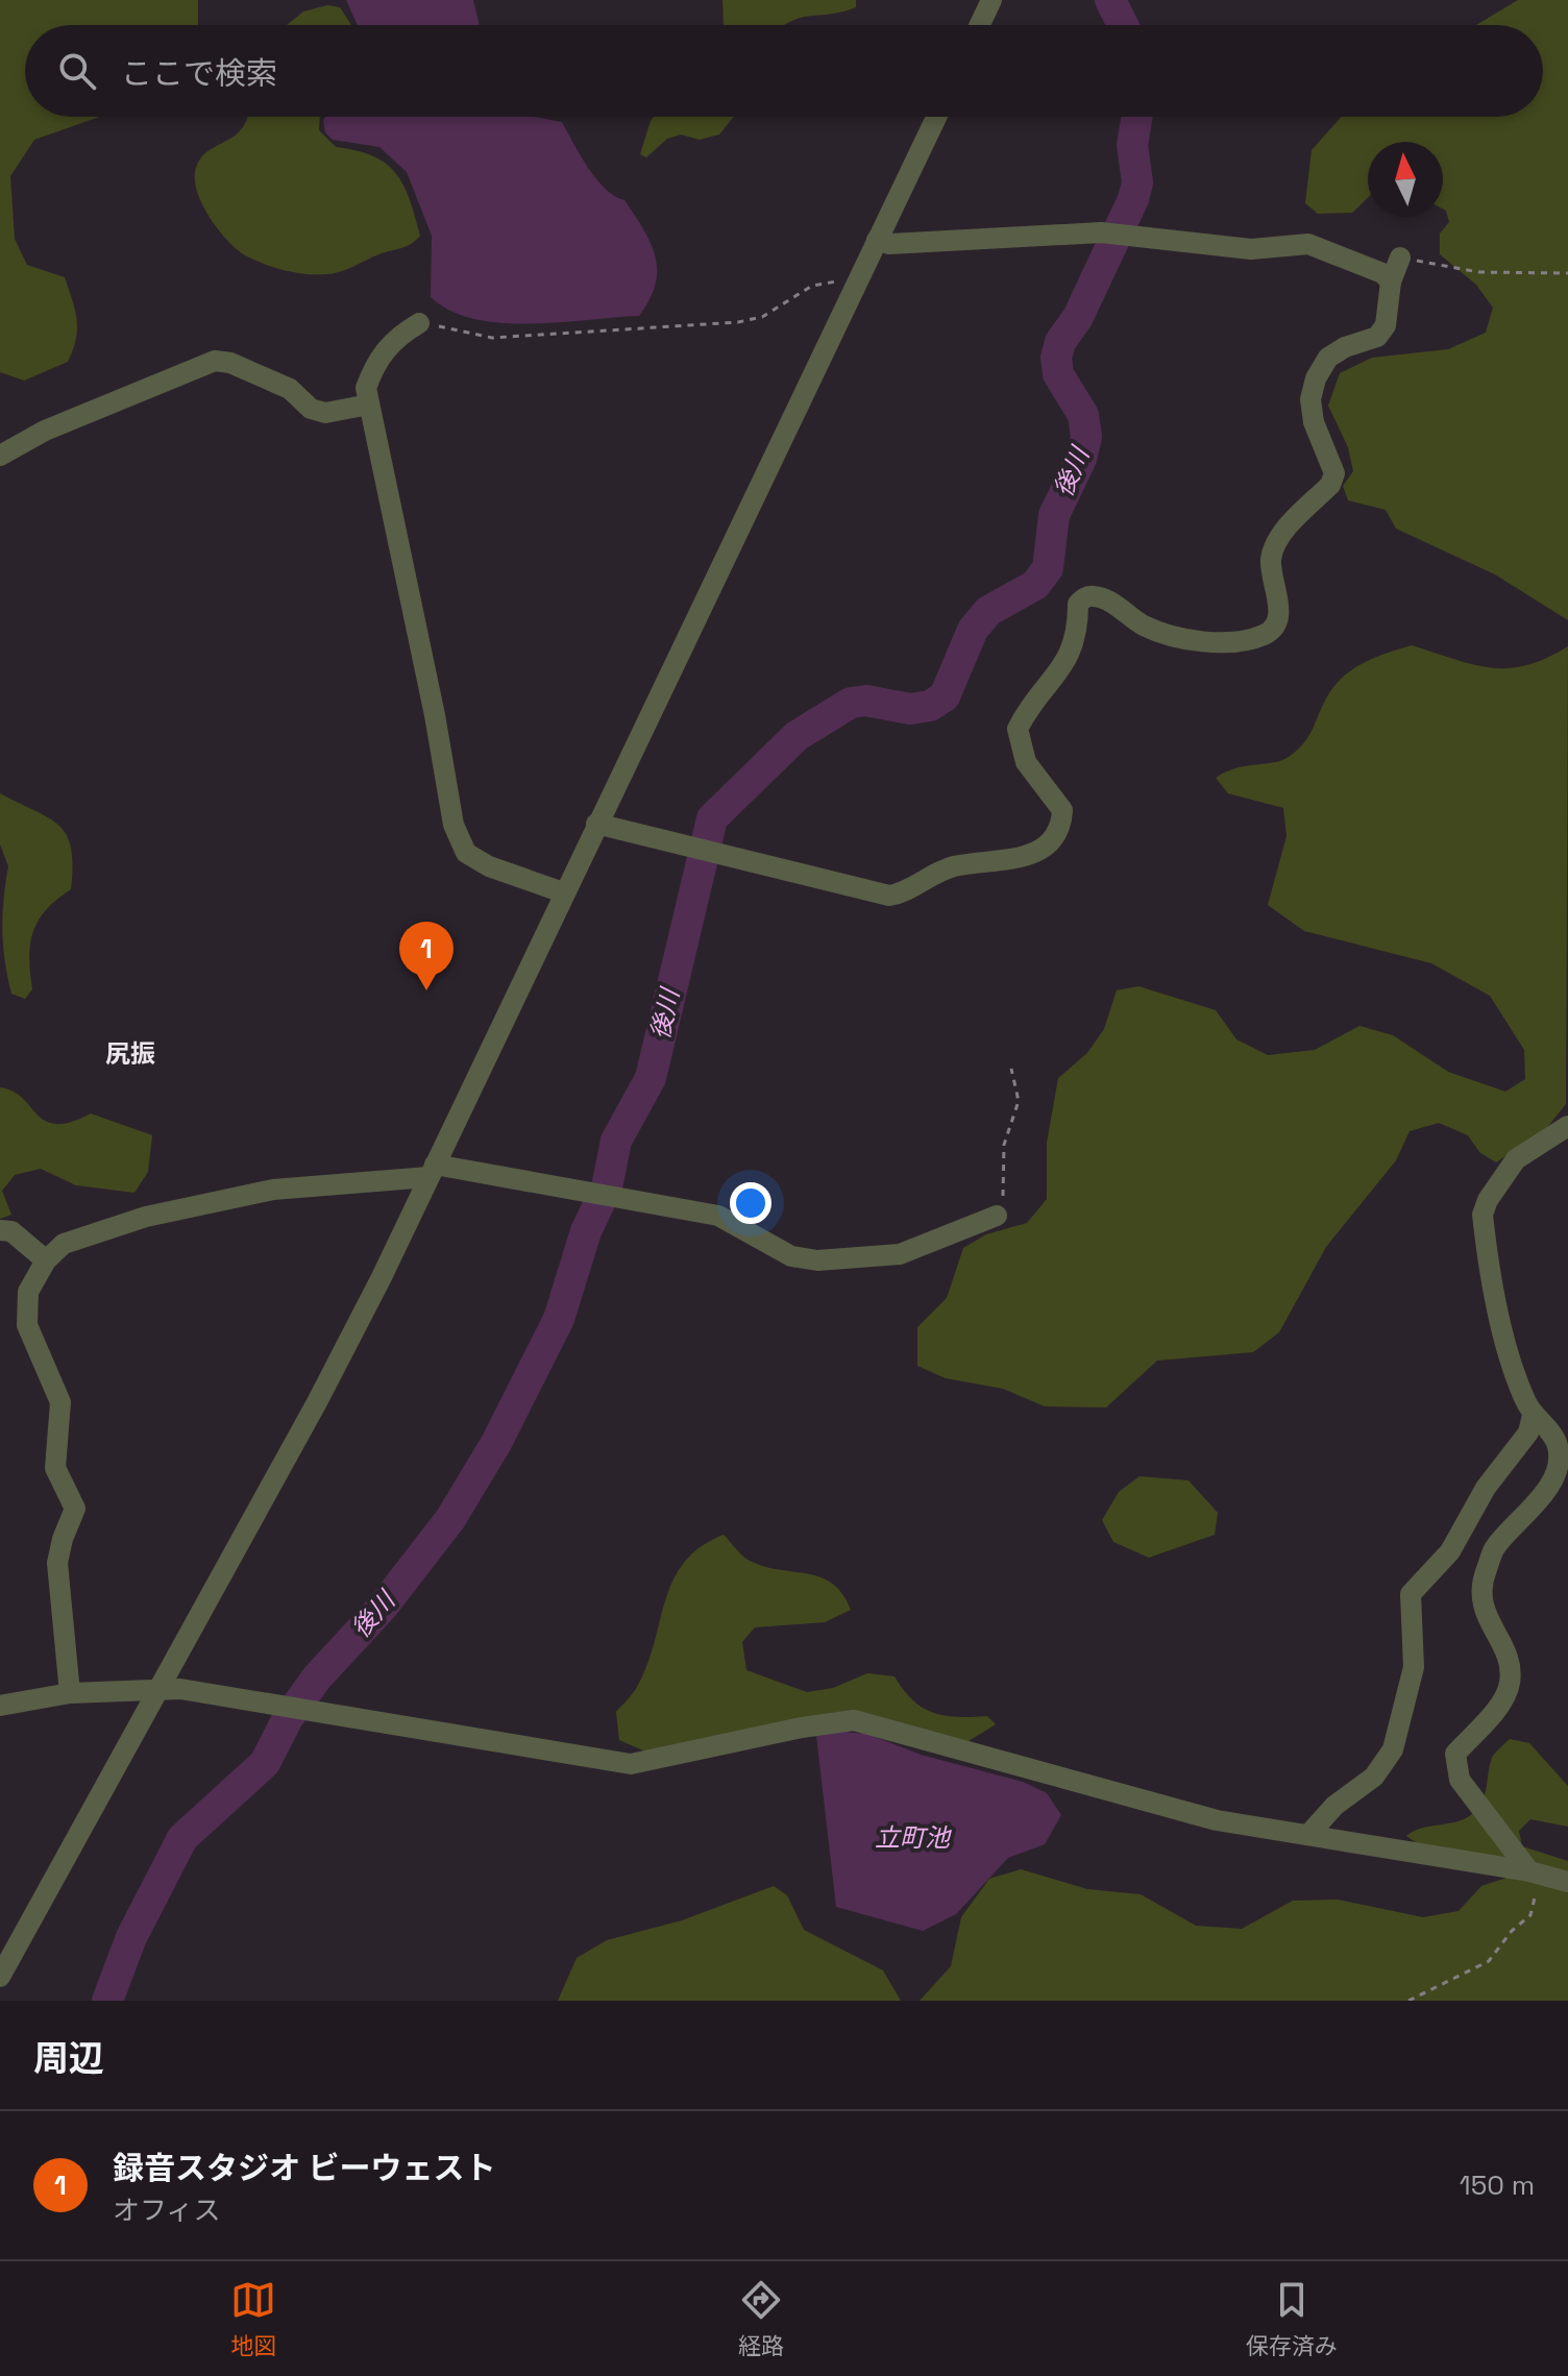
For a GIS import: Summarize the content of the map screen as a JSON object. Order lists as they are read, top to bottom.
{
  "districts": ["尻振"],
  "water": ["後川", "立町池"],
  "north": "top",
  "page": {
    "search": "ここで検索",
    "pins": "1",
    "heading": "周辺",
    "list": [
      {
        "mark": "1",
        "name": "録音スタジオ ビーウェスト",
        "note": "オフィス",
        "value": "150 m"
      }
    ],
    "nav": ["地図", "経路", "保存済み"]
  }
}
